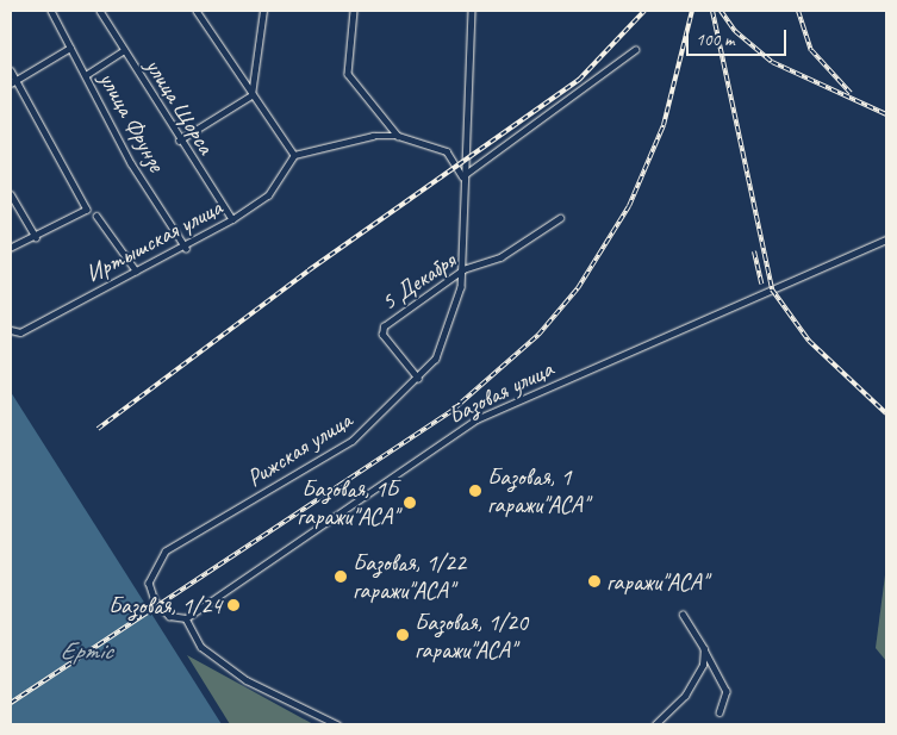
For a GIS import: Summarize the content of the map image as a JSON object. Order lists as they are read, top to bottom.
{
  "streets": {
    "street": [
      "улица Щорса",
      "улица Фрунзе",
      "Иртышская улица",
      "5 Декабря",
      "Базовая улица",
      "Рижская улица"
    ]
  },
  "crossings": [
    ["улица Щорса", "Иртышская улица"],
    ["улица Фрунзе", "Иртышская улица"],
    ["5 Декабря", "Рижская улица"],
    ["Базовая улица", "Рижская улица"]
  ],
  "water": ["Ертіс"],
  "places": [
    "Базовая, 1 гаражи\"ACА\"",
    "Базовая, 1Б гаражи\"ACА\"",
    "Базовая, 1/22 гаражи\"ACА\"",
    "гаражи\"ACА\"",
    "Базовая, 1/24",
    "Базовая, 1/20 гаражи\"ACА\""
  ],
  "scale_bar": "100 m"
}
